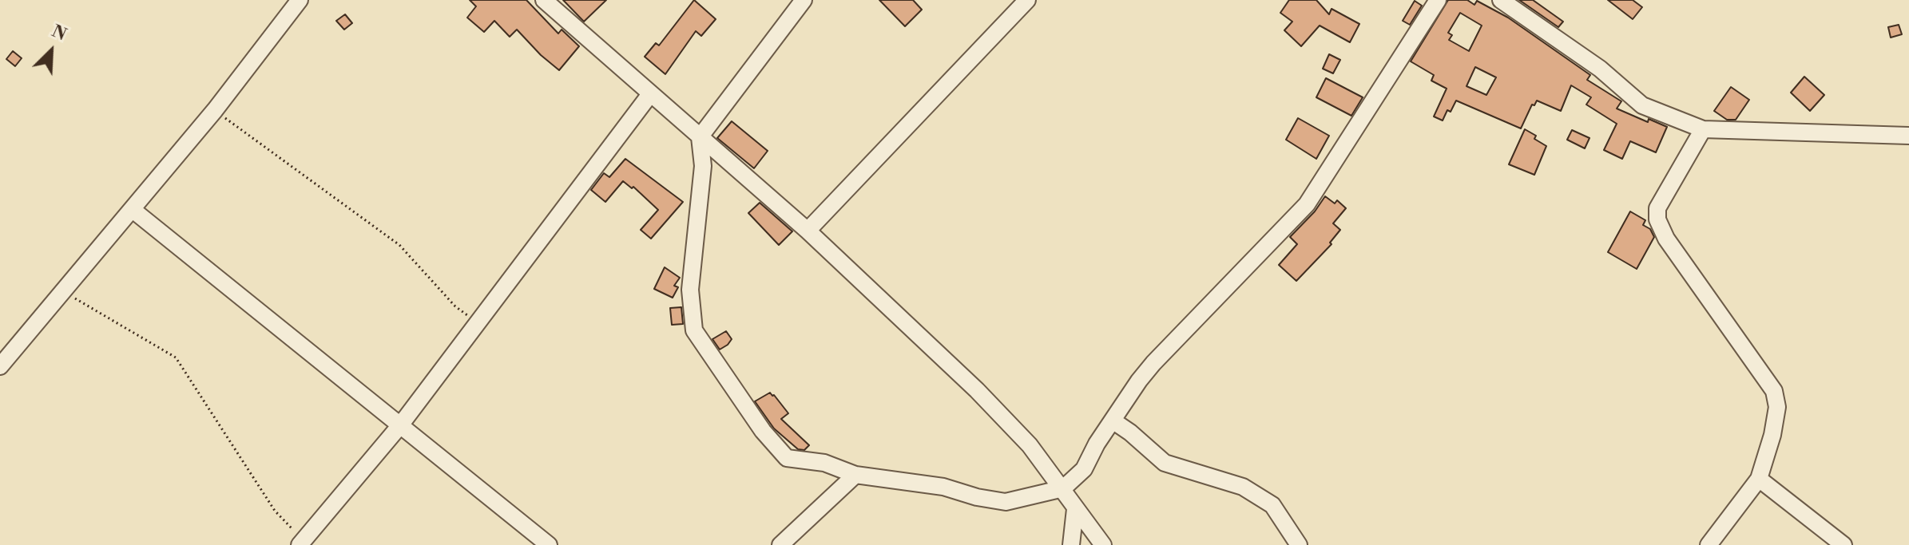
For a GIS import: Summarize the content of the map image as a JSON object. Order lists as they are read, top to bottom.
{
  "north": "top right"
}
